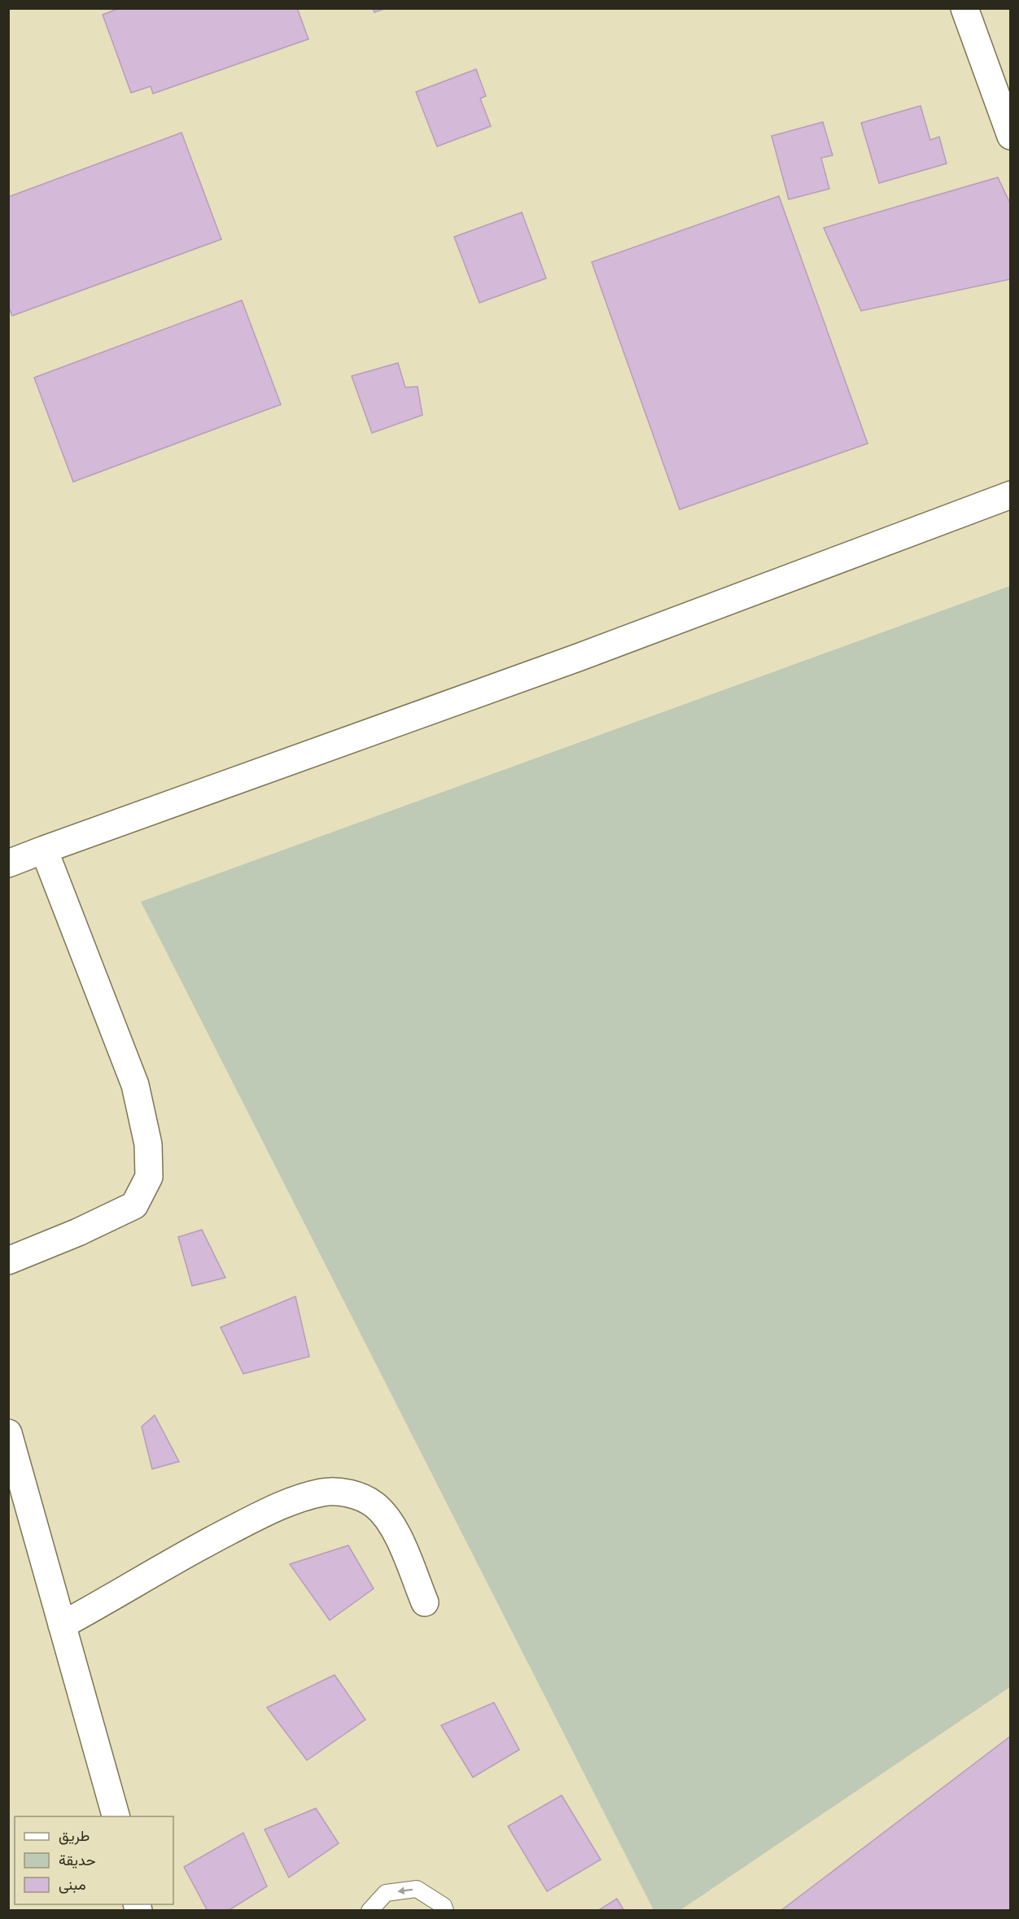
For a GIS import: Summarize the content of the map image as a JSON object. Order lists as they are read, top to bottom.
{
  "legend": ["طريق", "حديقة", "مبنى"]
}
